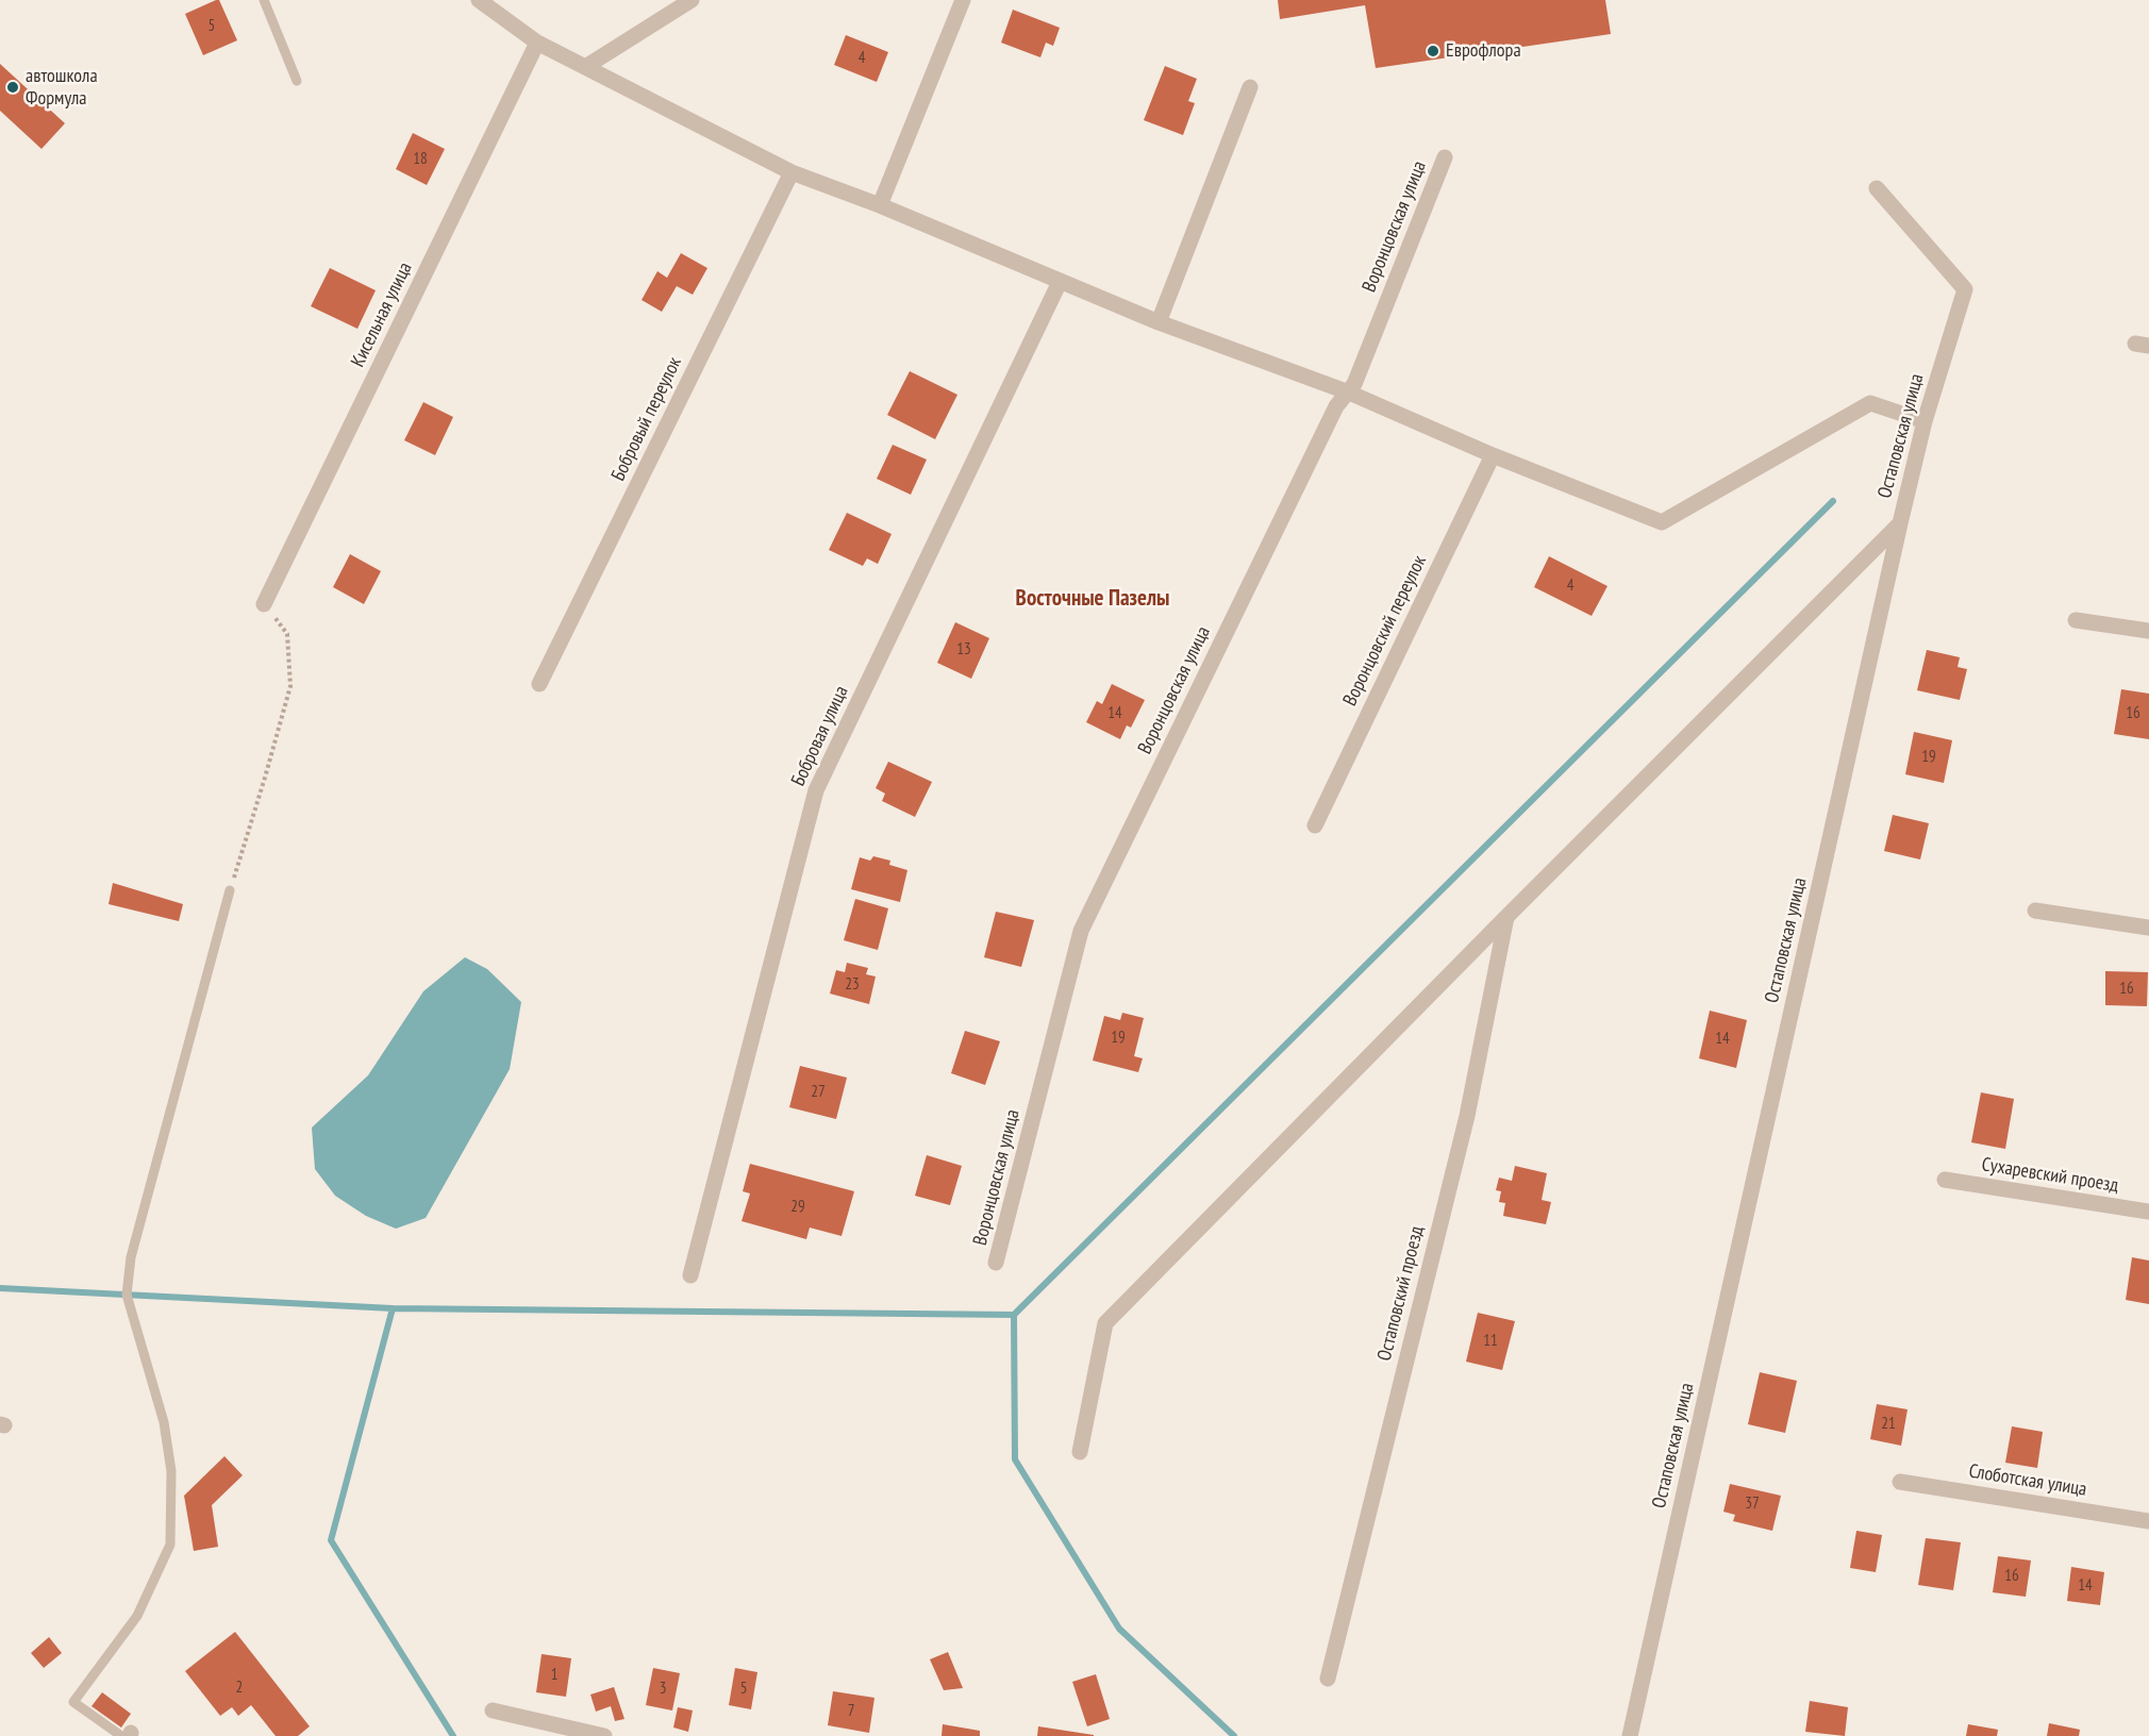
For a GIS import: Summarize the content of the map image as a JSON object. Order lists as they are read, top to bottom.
{
  "streets": {
    "street": [
      "Воронцовская улица",
      "Кисельная улица",
      "Бобровый переулок",
      "Остаповская улица",
      "Воронцовский переулок",
      "Бобровая улица",
      "Сухаревский проезд",
      "Остаповский проезд",
      "Слоботская улица"
    ]
  },
  "districts": ["Восточные Пазелы"],
  "places": ["Еврофлора", "автошкола Формула"],
  "house_numbers": [
    "5",
    "4",
    "18",
    "4",
    "13",
    "14",
    "16",
    "19",
    "23",
    "16",
    "19",
    "14",
    "27",
    "29",
    "11",
    "21",
    "37",
    "16",
    "14",
    "1",
    "2",
    "3",
    "5",
    "7"
  ]
}
